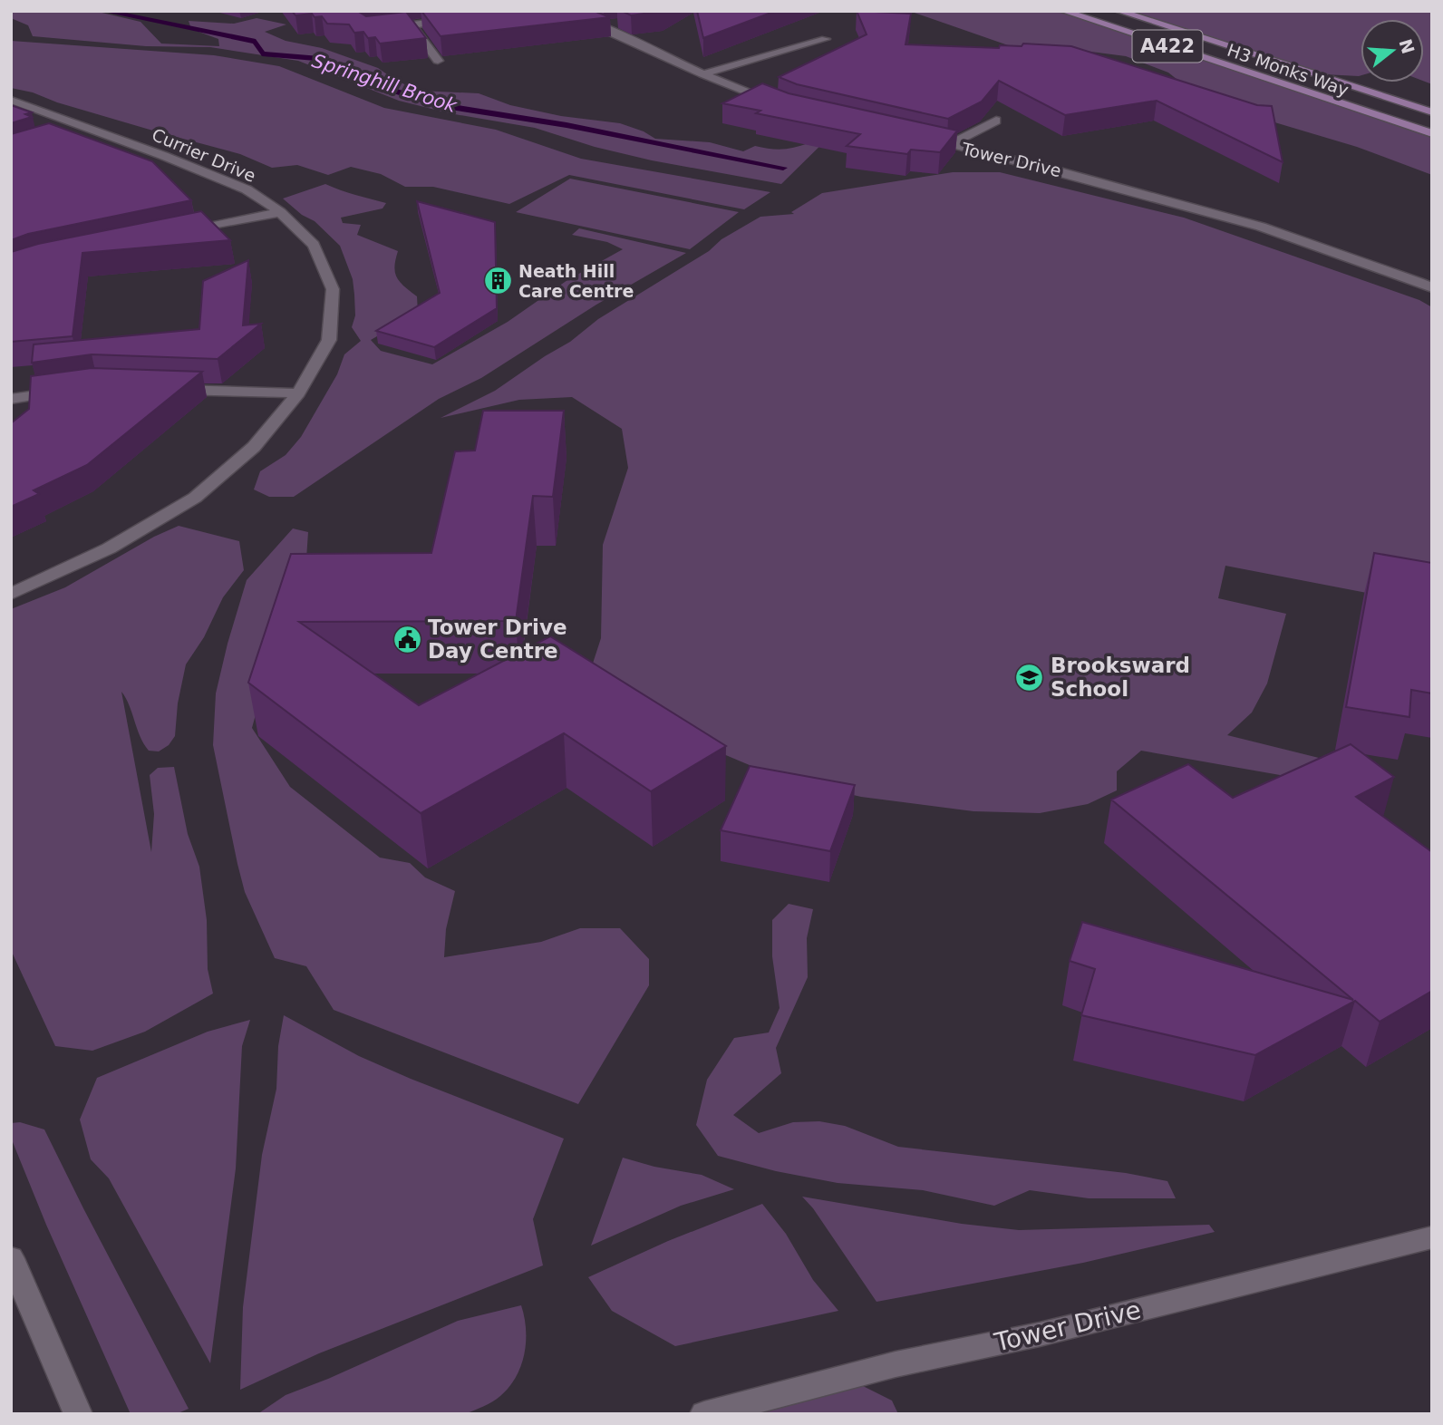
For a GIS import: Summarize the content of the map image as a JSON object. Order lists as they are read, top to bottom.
{
  "streets": {
    "main road": ["A422", "H3 Monks Way"],
    "street": ["Currier Drive", "Tower Drive"]
  },
  "water": ["Springhill Brook"],
  "places": {
    "building": ["Neath Hill Care Centre"],
    "public building": ["Tower Drive Day Centre"],
    "school or university": ["Brooksward School"]
  },
  "north": "right"
}
